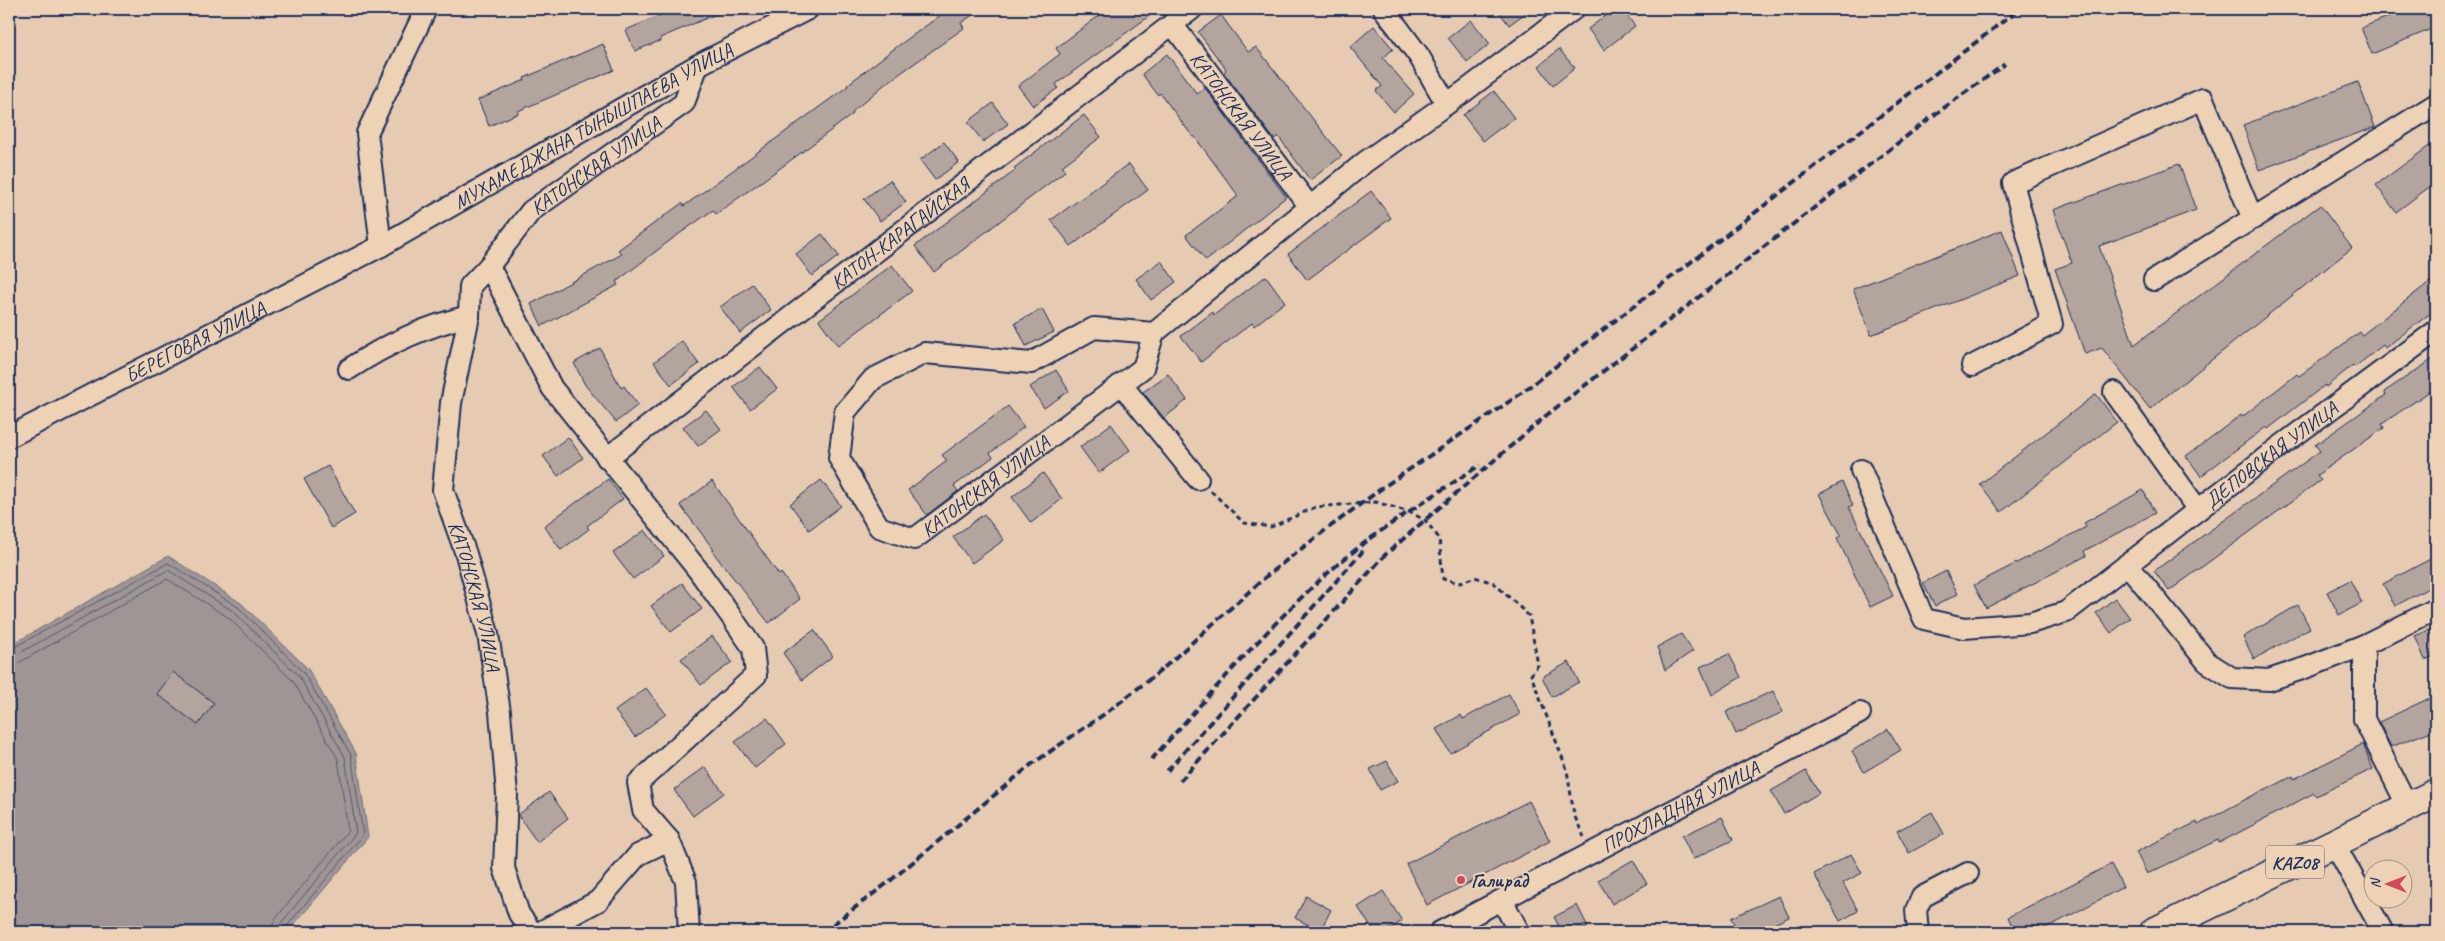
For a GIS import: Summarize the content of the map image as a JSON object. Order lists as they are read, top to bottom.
{
  "streets": {
    "highway": ["KAZ08"],
    "street": [
      "КАТОНСКАЯ УЛИЦА",
      "МУХАМЕДЖАНА ТЫНЫШПАЕВА УЛИЦА",
      "КАТОН-КАРАГАЙСКАЯ",
      "БЕРЕГОВАЯ УЛИЦА",
      "ДЕПОВСКАЯ УЛИЦА",
      "ПРОХЛАДНАЯ УЛИЦА"
    ]
  },
  "crossings": [
    ["КАТОНСКАЯ УЛИЦА", "МУХАМЕДЖАНА ТЫНЫШПАЕВА УЛИЦА"],
    ["КАТОНСКАЯ УЛИЦА", "КАТОН-КАРАГАЙСКАЯ"],
    ["МУХАМЕДЖАНА ТЫНЫШПАЕВА УЛИЦА", "БЕРЕГОВАЯ УЛИЦА"]
  ],
  "places": ["Галирад"],
  "north": "left"
}
